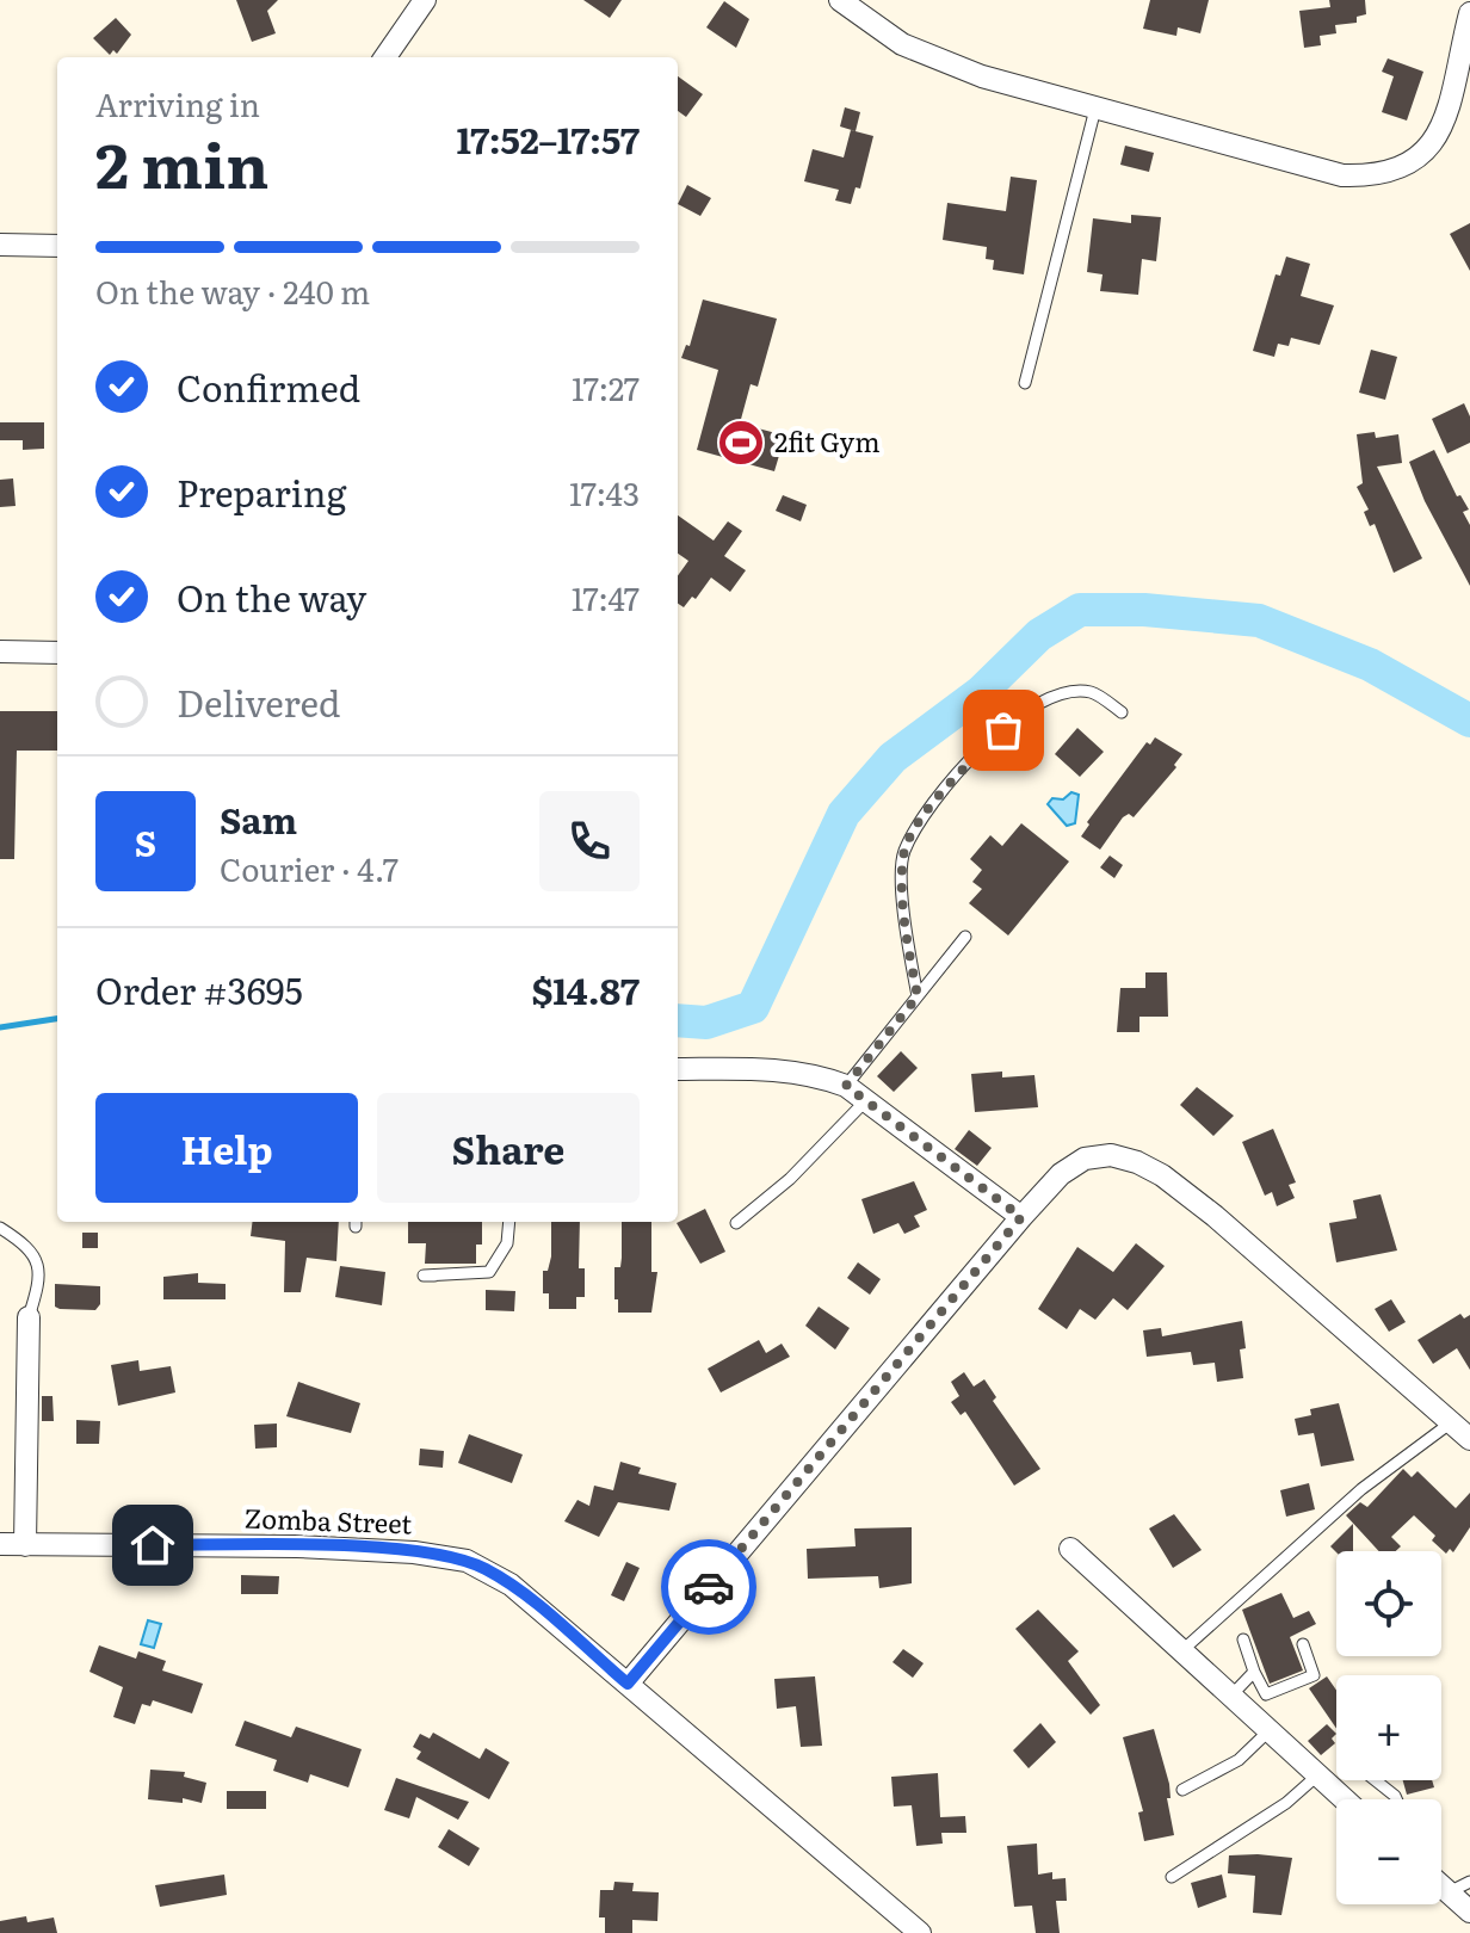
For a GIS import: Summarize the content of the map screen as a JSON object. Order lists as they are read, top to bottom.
{
  "streets": {
    "street": ["Zomba Street"]
  },
  "places": {
    "sports": ["2fit Gym"]
  },
  "page": {
    "heading": ["2 min", "Arriving in", "17:52–17:57"],
    "panel": [
      "Sam",
      "Courier · 4.7",
      "Order #3695",
      "$14.87"
    ],
    "bar": "On the way · 240 m",
    "list": [
      ["Confirmed", "17:27"],
      ["Preparing", "17:43"],
      ["On the way", "17:47"],
      "Delivered"
    ],
    "round": "S",
    "buttons": ["Help", "Share"],
    "map_buttons": ["+", "−"]
  }
}
